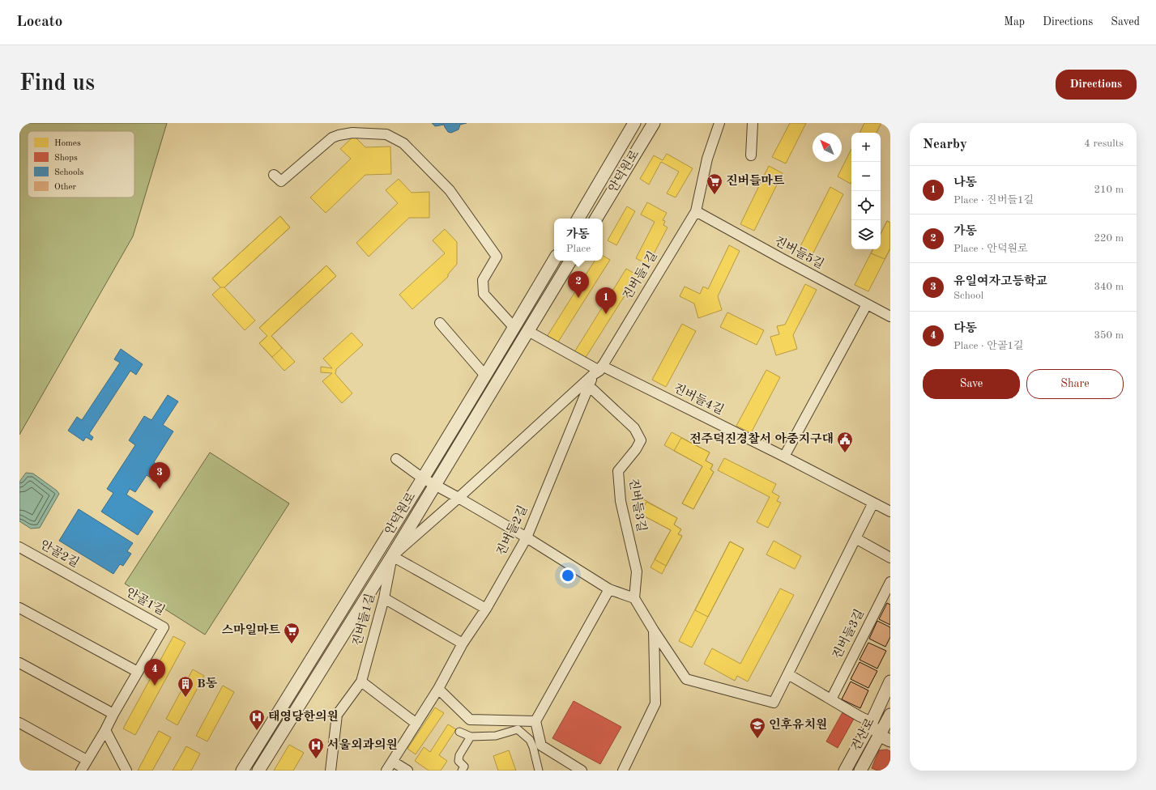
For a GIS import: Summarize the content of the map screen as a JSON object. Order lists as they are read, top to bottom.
{
  "streets": {
    "street": [
      "안덕원로",
      "진버들5길",
      "진버들1길",
      "진버들4길",
      "진버들3길",
      "진버들2길",
      "안골2길",
      "안골1길",
      "건산로"
    ]
  },
  "crossings": [
    ["안덕원로", "진버들1길"],
    ["안덕원로", "진버들4길"],
    ["진버들5길", "진버들1길"],
    ["진버들1길", "진버들4길"],
    ["진버들1길", "진버들2길"],
    ["진버들4길", "진버들2길"],
    ["진버들3길", "진버들2길"],
    ["안골2길", "안골1길"]
  ],
  "places": {
    "supermarket": ["진버들마트", "스마일마트"],
    "public building": ["전주덕진경찰서 아중지구대"],
    "building": ["B동"],
    "hospital": ["태영당한의원", "서울외과의원"],
    "school or university": ["인후유치원"]
  },
  "legend": [
    "Homes",
    "Shops",
    "Schools",
    "Other"
  ],
  "north": "top left",
  "page": {
    "header": "Locato",
    "nav": ["Map", "Directions", "Saved"],
    "buttons": [
      "Directions",
      ["Save", "Share"]
    ],
    "title": "Find us",
    "heading": ["Nearby", "4 results"],
    "map_buttons": ["+", "−"],
    "list": [
      {
        "mark": "1",
        "name": "나동",
        "note": "Place · 진버들1길",
        "value": "210 m"
      },
      {
        "mark": "2",
        "name": "가동",
        "note": "Place · 안덕원로",
        "value": "220 m"
      },
      {
        "mark": "3",
        "name": "유일여자고등학교",
        "note": "School",
        "value": "340 m"
      },
      {
        "mark": "4",
        "name": "다동",
        "note": "Place · 안골1길",
        "value": "350 m"
      }
    ],
    "popup": ["가동", "Place"],
    "pins": [
      "2",
      "1",
      "3",
      "4"
    ]
  }
}
